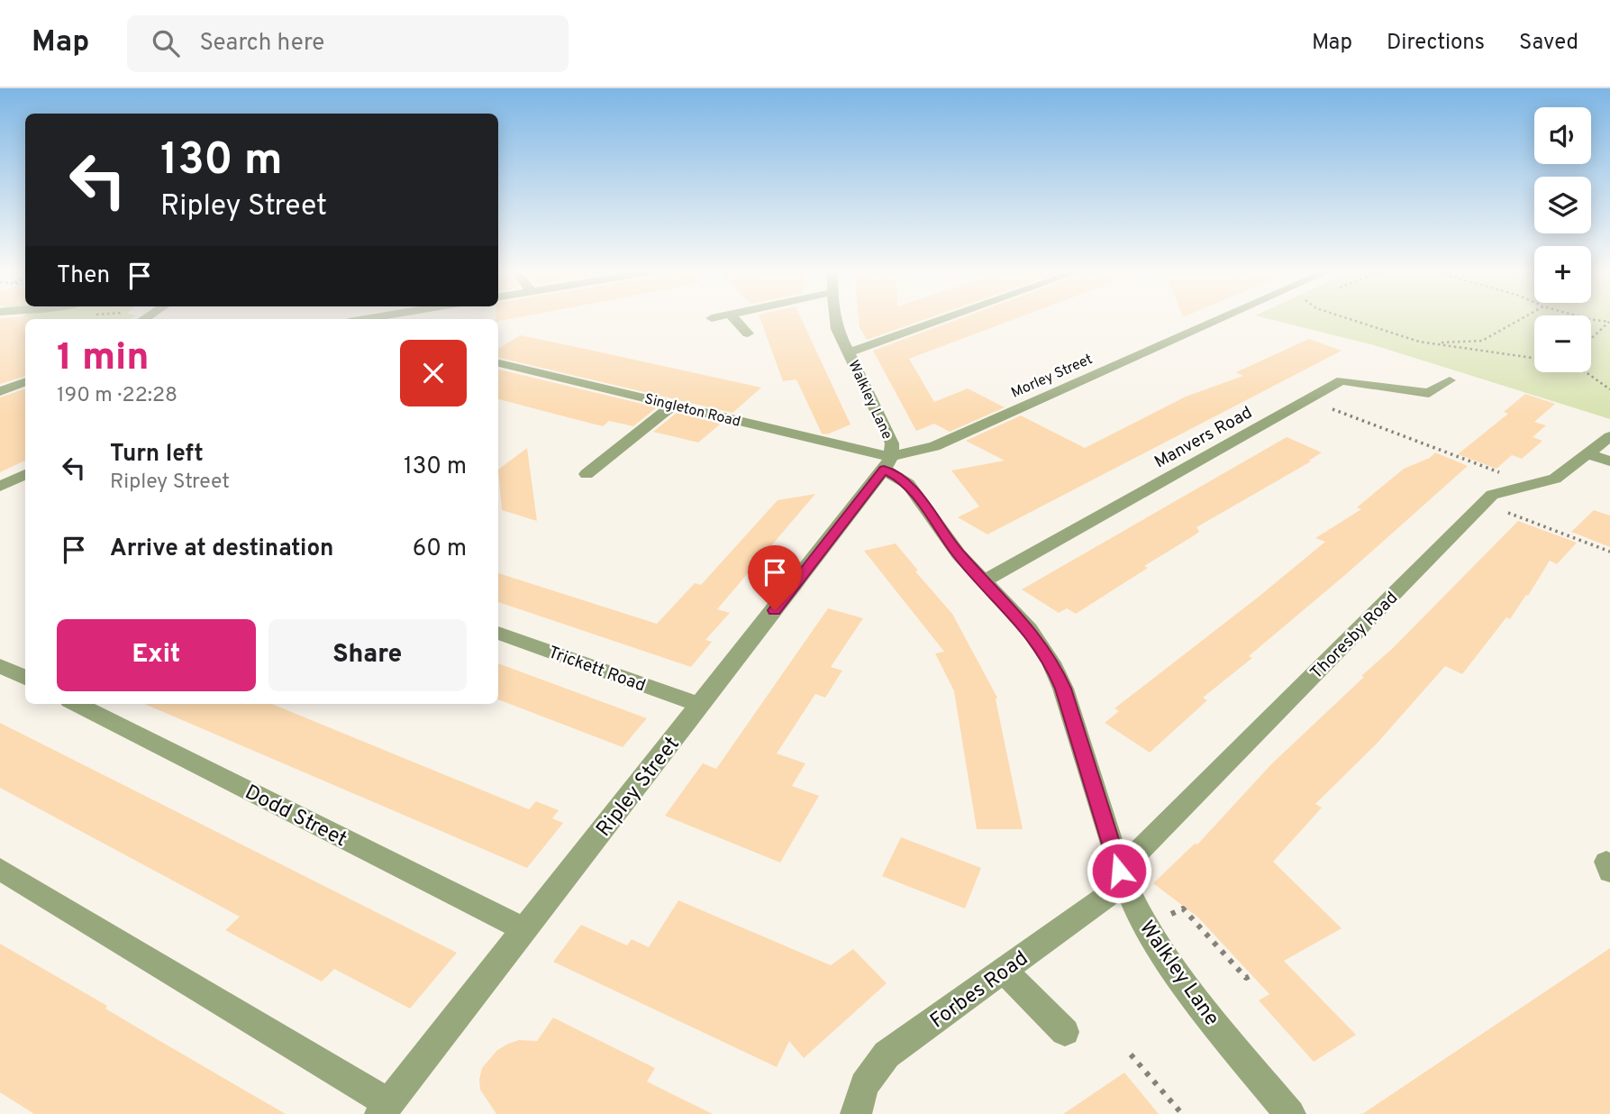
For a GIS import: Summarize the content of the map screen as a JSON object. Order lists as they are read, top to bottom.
{
  "streets": {
    "street": [
      "Morley Street",
      "Walkley Lane",
      "Singleton Road",
      "Manvers Road",
      "Thoresby Road",
      "Trickett Road",
      "Ripley Street",
      "Dodd Street",
      "Forbes Road"
    ]
  },
  "crossings": [
    ["Morley Street", "Walkley Lane"],
    ["Morley Street", "Singleton Road"],
    ["Morley Street", "Ripley Street"],
    ["Walkley Lane", "Singleton Road"],
    ["Walkley Lane", "Manvers Road"],
    ["Walkley Lane", "Thoresby Road"],
    ["Walkley Lane", "Ripley Street"],
    ["Walkley Lane", "Forbes Road"],
    ["Singleton Road", "Ripley Street"],
    ["Thoresby Road", "Forbes Road"],
    ["Trickett Road", "Ripley Street"],
    ["Ripley Street", "Dodd Street"]
  ],
  "page": {
    "header": "Map",
    "search": "Search here",
    "nav": ["Map", "Directions", "Saved"],
    "map_buttons": ["+", "−"],
    "turn": ["130 m", "Ripley Street"],
    "then": "Then",
    "heading": ["1 min", "190 m · 22:28"],
    "list": [
      {
        "name": "Turn left",
        "note": "Ripley Street",
        "value": "130 m"
      },
      {
        "name": "Arrive at destination",
        "value": "60 m"
      }
    ],
    "buttons": ["Exit", "Share"]
  }
}
